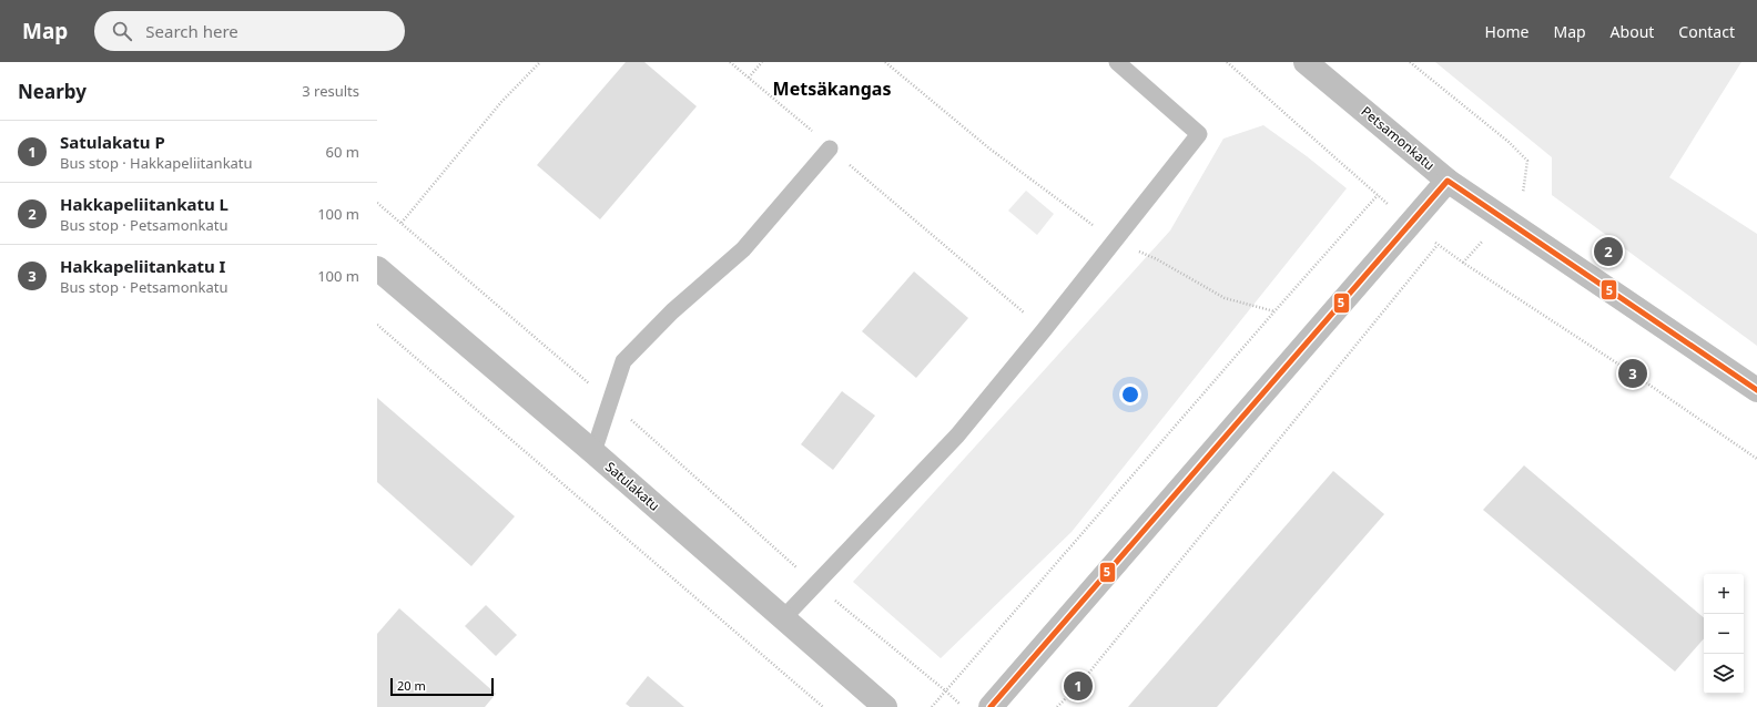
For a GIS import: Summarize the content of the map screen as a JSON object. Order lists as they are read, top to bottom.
{
  "streets": {
    "street": ["Petsamonkatu", "Satulakatu"]
  },
  "districts": ["Metsäkangas"],
  "lines": ["transit line 5"],
  "scale_bar": "20 m",
  "page": {
    "header": "Map",
    "search": "Search here",
    "nav": [
      "Home",
      "Map",
      "About",
      "Contact"
    ],
    "heading": ["Nearby", "3 results"],
    "list": [
      {
        "mark": "1",
        "name": "Satulakatu P",
        "note": "Bus stop · Hakkapeliitankatu",
        "value": "60 m"
      },
      {
        "mark": "2",
        "name": "Hakkapeliitankatu L",
        "note": "Bus stop · Petsamonkatu",
        "value": "100 m"
      },
      {
        "mark": "3",
        "name": "Hakkapeliitankatu I",
        "note": "Bus stop · Petsamonkatu",
        "value": "100 m"
      }
    ],
    "pins": ["2", "3", "1"],
    "map_buttons": ["+", "−"],
    "scale": "20 m"
  }
}
